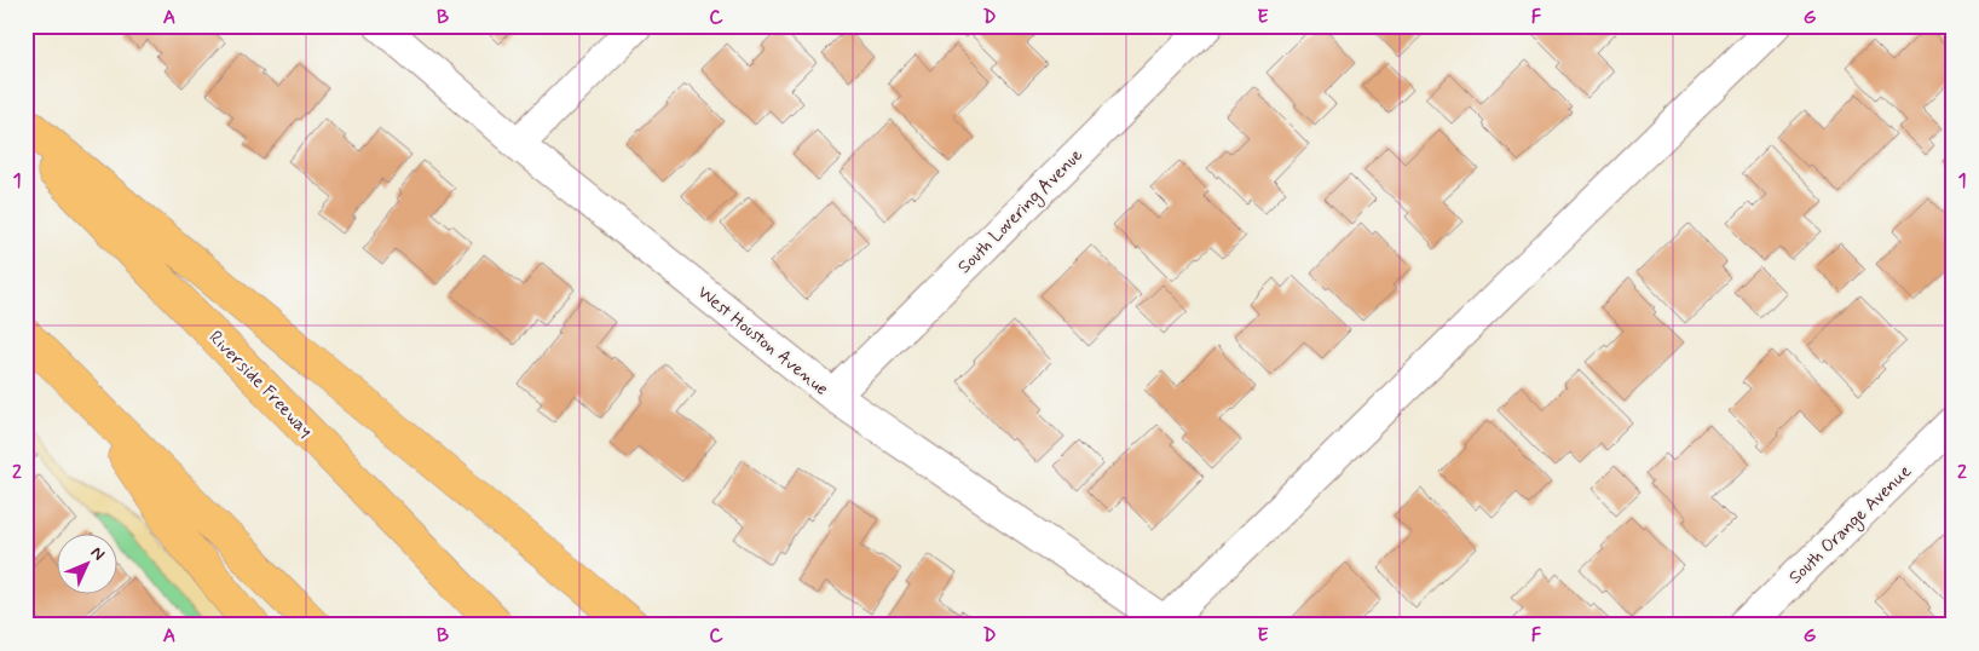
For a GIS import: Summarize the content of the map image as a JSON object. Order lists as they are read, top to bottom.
{
  "streets": {
    "highway": ["Riverside Freeway"],
    "street": ["South Lovering Avenue", "West Houston Avenue", "South Orange Avenue"]
  },
  "crossings": [
    ["South Lovering Avenue", "West Houston Avenue"]
  ],
  "north": "top right",
  "grid": {
    "columns": [
      "A",
      "B",
      "C",
      "D",
      "E",
      "F",
      "G"
    ],
    "rows": ["1", "2"]
  }
}
